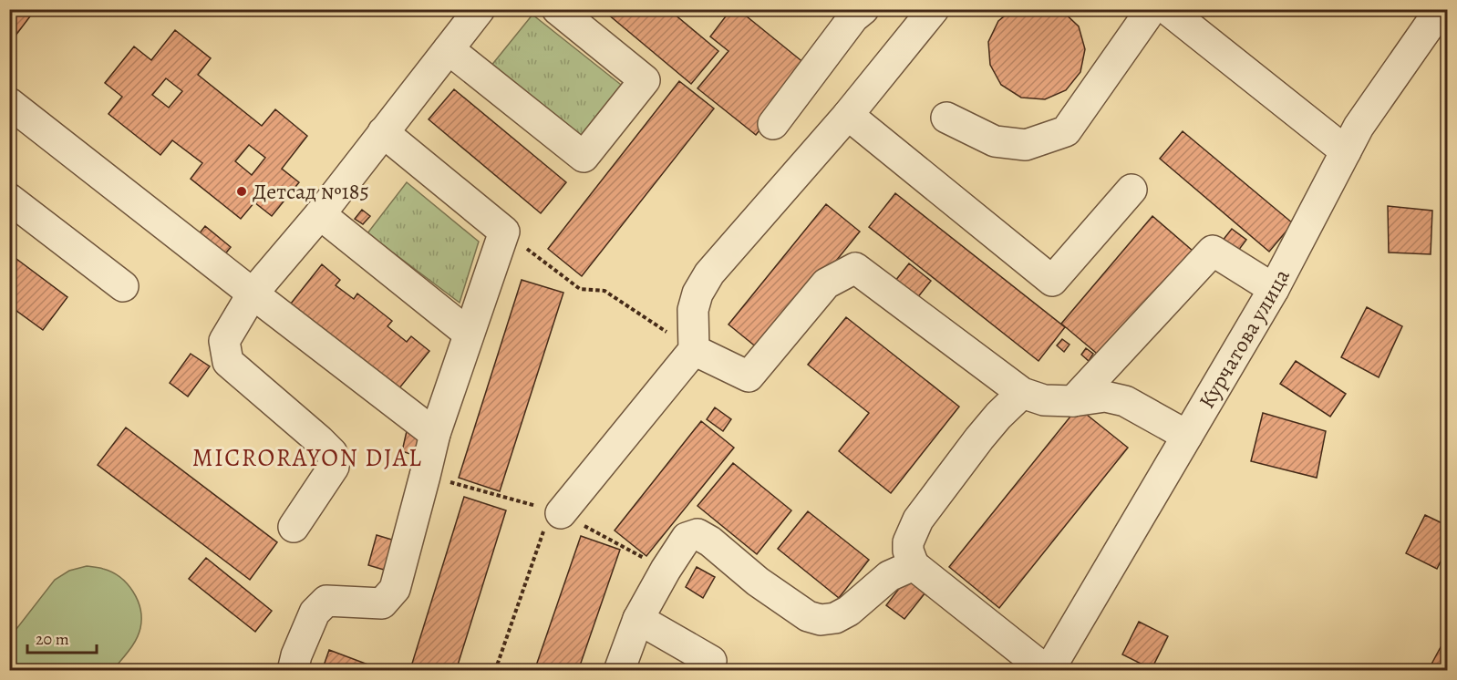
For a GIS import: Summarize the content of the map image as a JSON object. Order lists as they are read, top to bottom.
{
  "streets": {
    "street": ["Курчатова улица"]
  },
  "districts": ["MICRORAYON DJAL"],
  "places": ["Детсад №185"],
  "scale_bar": "20 m"
}
